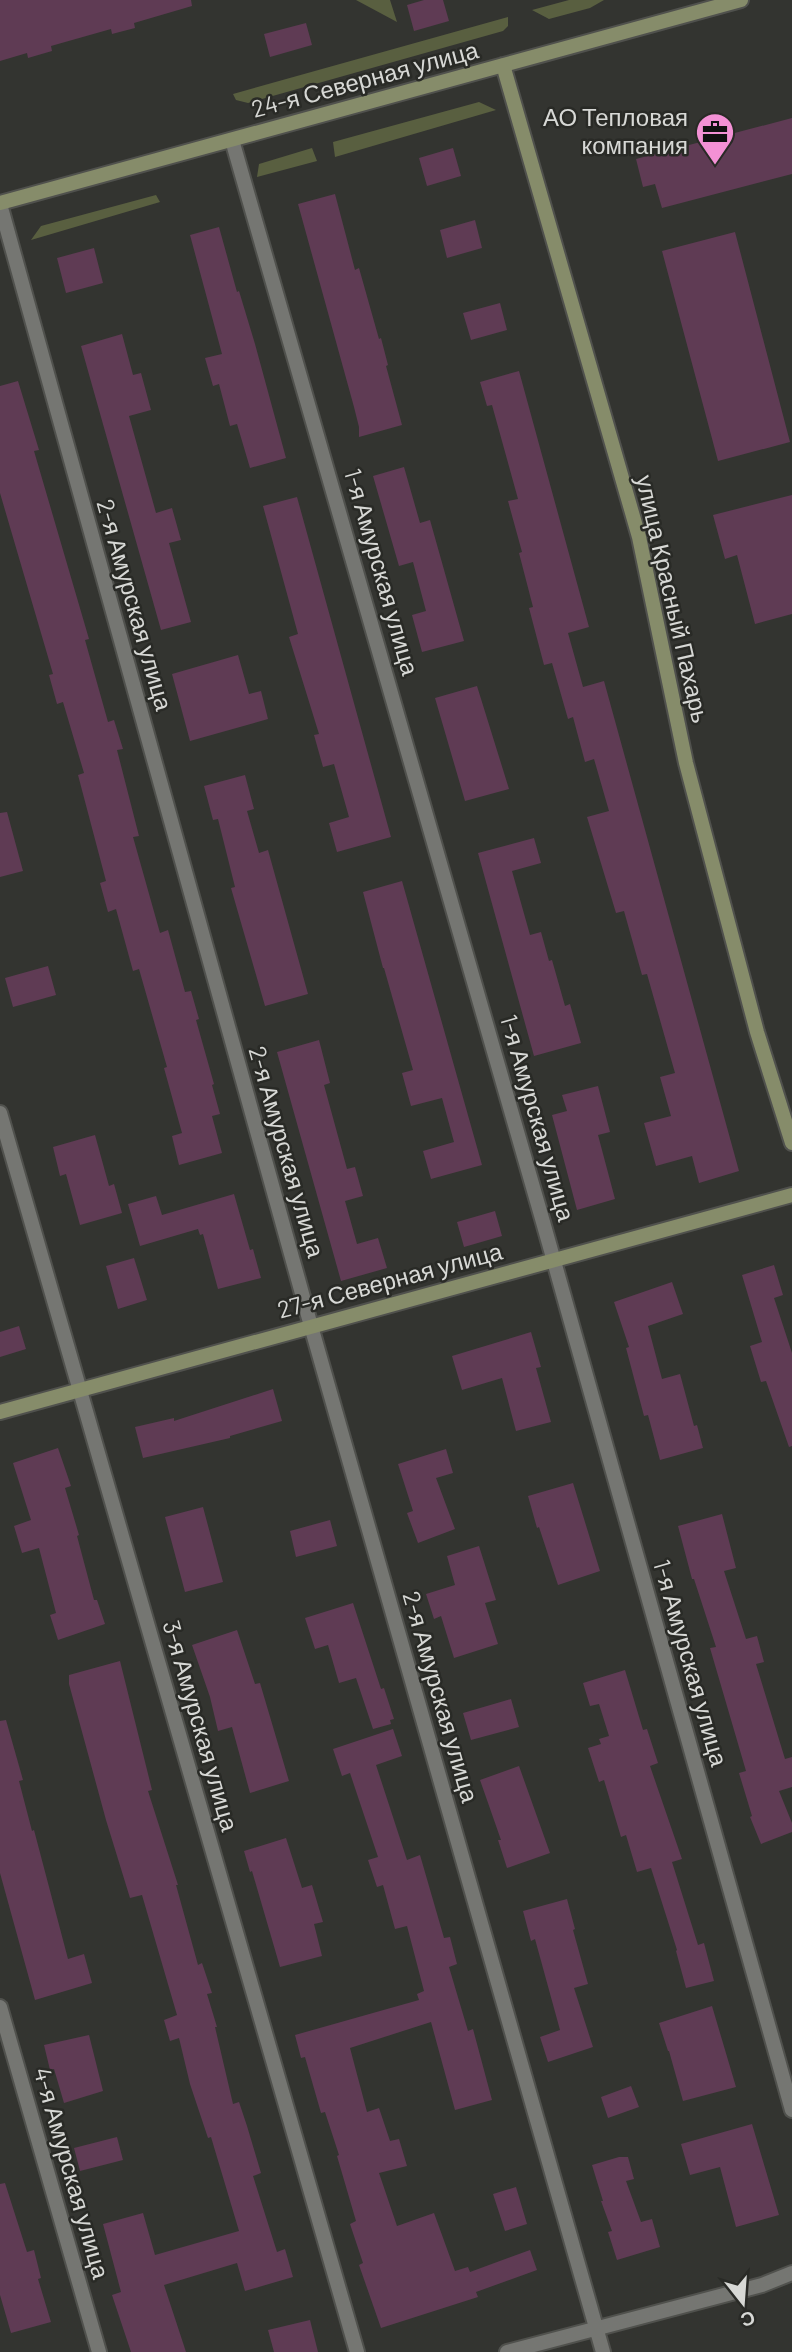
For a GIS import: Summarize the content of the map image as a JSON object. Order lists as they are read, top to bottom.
{
  "streets": {
    "street": [
      "24-я Северная улица",
      "1-я Амурская улица",
      "улица Красный Пахарь",
      "2-я Амурская улица",
      "27-я Северная улица",
      "3-я Амурская улица",
      "4-я Амурская улица"
    ]
  },
  "crossings": [
    ["24-я Северная улица", "1-я Амурская улица"],
    ["24-я Северная улица", "улица Красный Пахарь"],
    ["24-я Северная улица", "2-я Амурская улица"],
    ["1-я Амурская улица", "27-я Северная улица"],
    ["2-я Амурская улица", "27-я Северная улица"],
    ["27-я Северная улица", "3-я Амурская улица"]
  ],
  "places": {
    "office": ["АО Тепловая компания"]
  },
  "north": "bottom"
}
